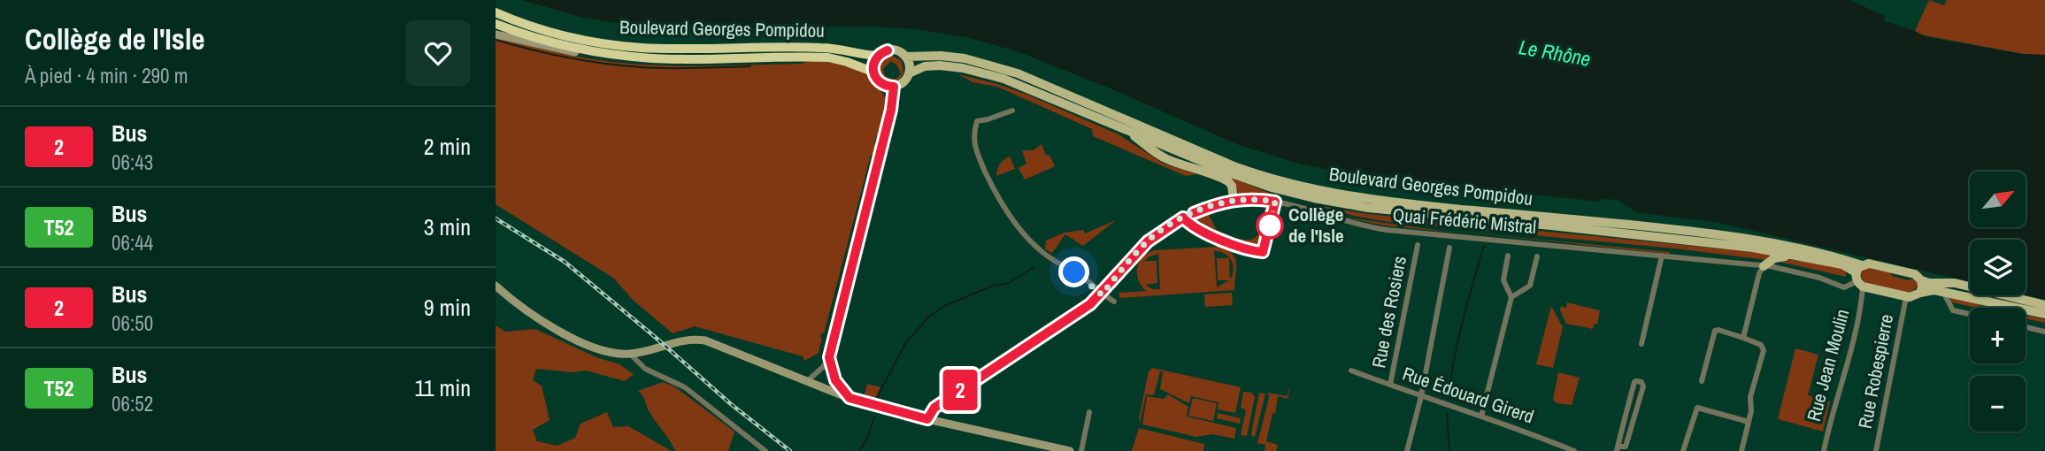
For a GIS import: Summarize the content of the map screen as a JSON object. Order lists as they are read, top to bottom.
{
  "streets": {
    "highway": ["Boulevard Georges Pompidou"],
    "street": [
      "Quai Frédéric Mistral",
      "Rue des Rosiers",
      "Rue Jean Moulin",
      "Rue Robespierre",
      "Rue Édouard Girerd"
    ]
  },
  "crossings": [
    ["Boulevard Georges Pompidou", "Quai Frédéric Mistral"],
    ["Boulevard Georges Pompidou", "Rue Jean Moulin"],
    ["Boulevard Georges Pompidou", "Rue Robespierre"],
    ["Quai Frédéric Mistral", "Rue Jean Moulin"],
    ["Rue des Rosiers", "Rue Édouard Girerd"]
  ],
  "water": ["Le Rhône"],
  "places": ["Collège de l'Isle"],
  "lines": ["bus line 2"],
  "north": "top right",
  "page": {
    "heading": ["Collège de l'Isle", "À pied · 4 min · 290 m"],
    "on_map": "2",
    "list": [
      {
        "mark": "2",
        "name": "Bus",
        "note": "06:43",
        "value": "2 min"
      },
      {
        "mark": "T52",
        "name": "Bus",
        "note": "06:44",
        "value": "3 min"
      },
      {
        "mark": "2",
        "name": "Bus",
        "note": "06:50",
        "value": "9 min"
      },
      {
        "mark": "T52",
        "name": "Bus",
        "note": "06:52",
        "value": "11 min"
      }
    ],
    "map_buttons": ["+", "−"]
  }
}
